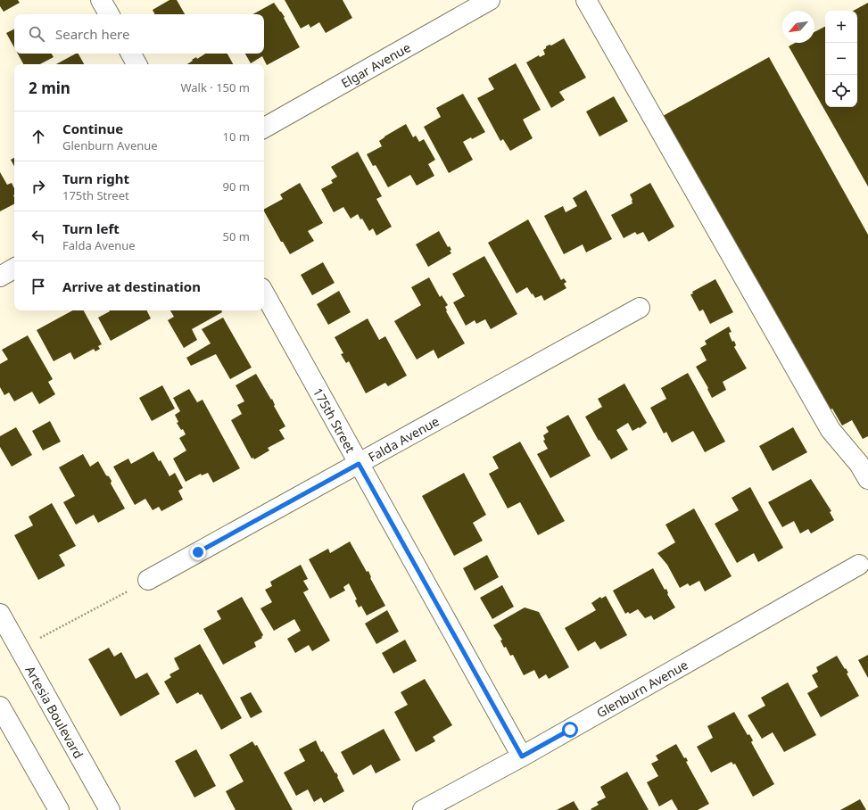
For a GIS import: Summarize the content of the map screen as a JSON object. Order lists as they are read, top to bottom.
{
  "streets": {
    "street": [
      "Elgar Avenue",
      "175th Street",
      "Falda Avenue",
      "Glenburn Avenue",
      "Artesia Boulevard"
    ]
  },
  "crossings": [
    ["175th Street", "Falda Avenue"],
    ["175th Street", "Glenburn Avenue"]
  ],
  "north": "bottom left",
  "page": {
    "map_buttons": ["+", "−"],
    "search": "Search here",
    "heading": ["2 min", "Walk · 150 m"],
    "list": [
      ["Continue", "Glenburn Avenue", "10 m"],
      ["Turn right", "175th Street", "90 m"],
      ["Turn left", "Falda Avenue", "50 m"],
      "Arrive at destination"
    ]
  }
}
